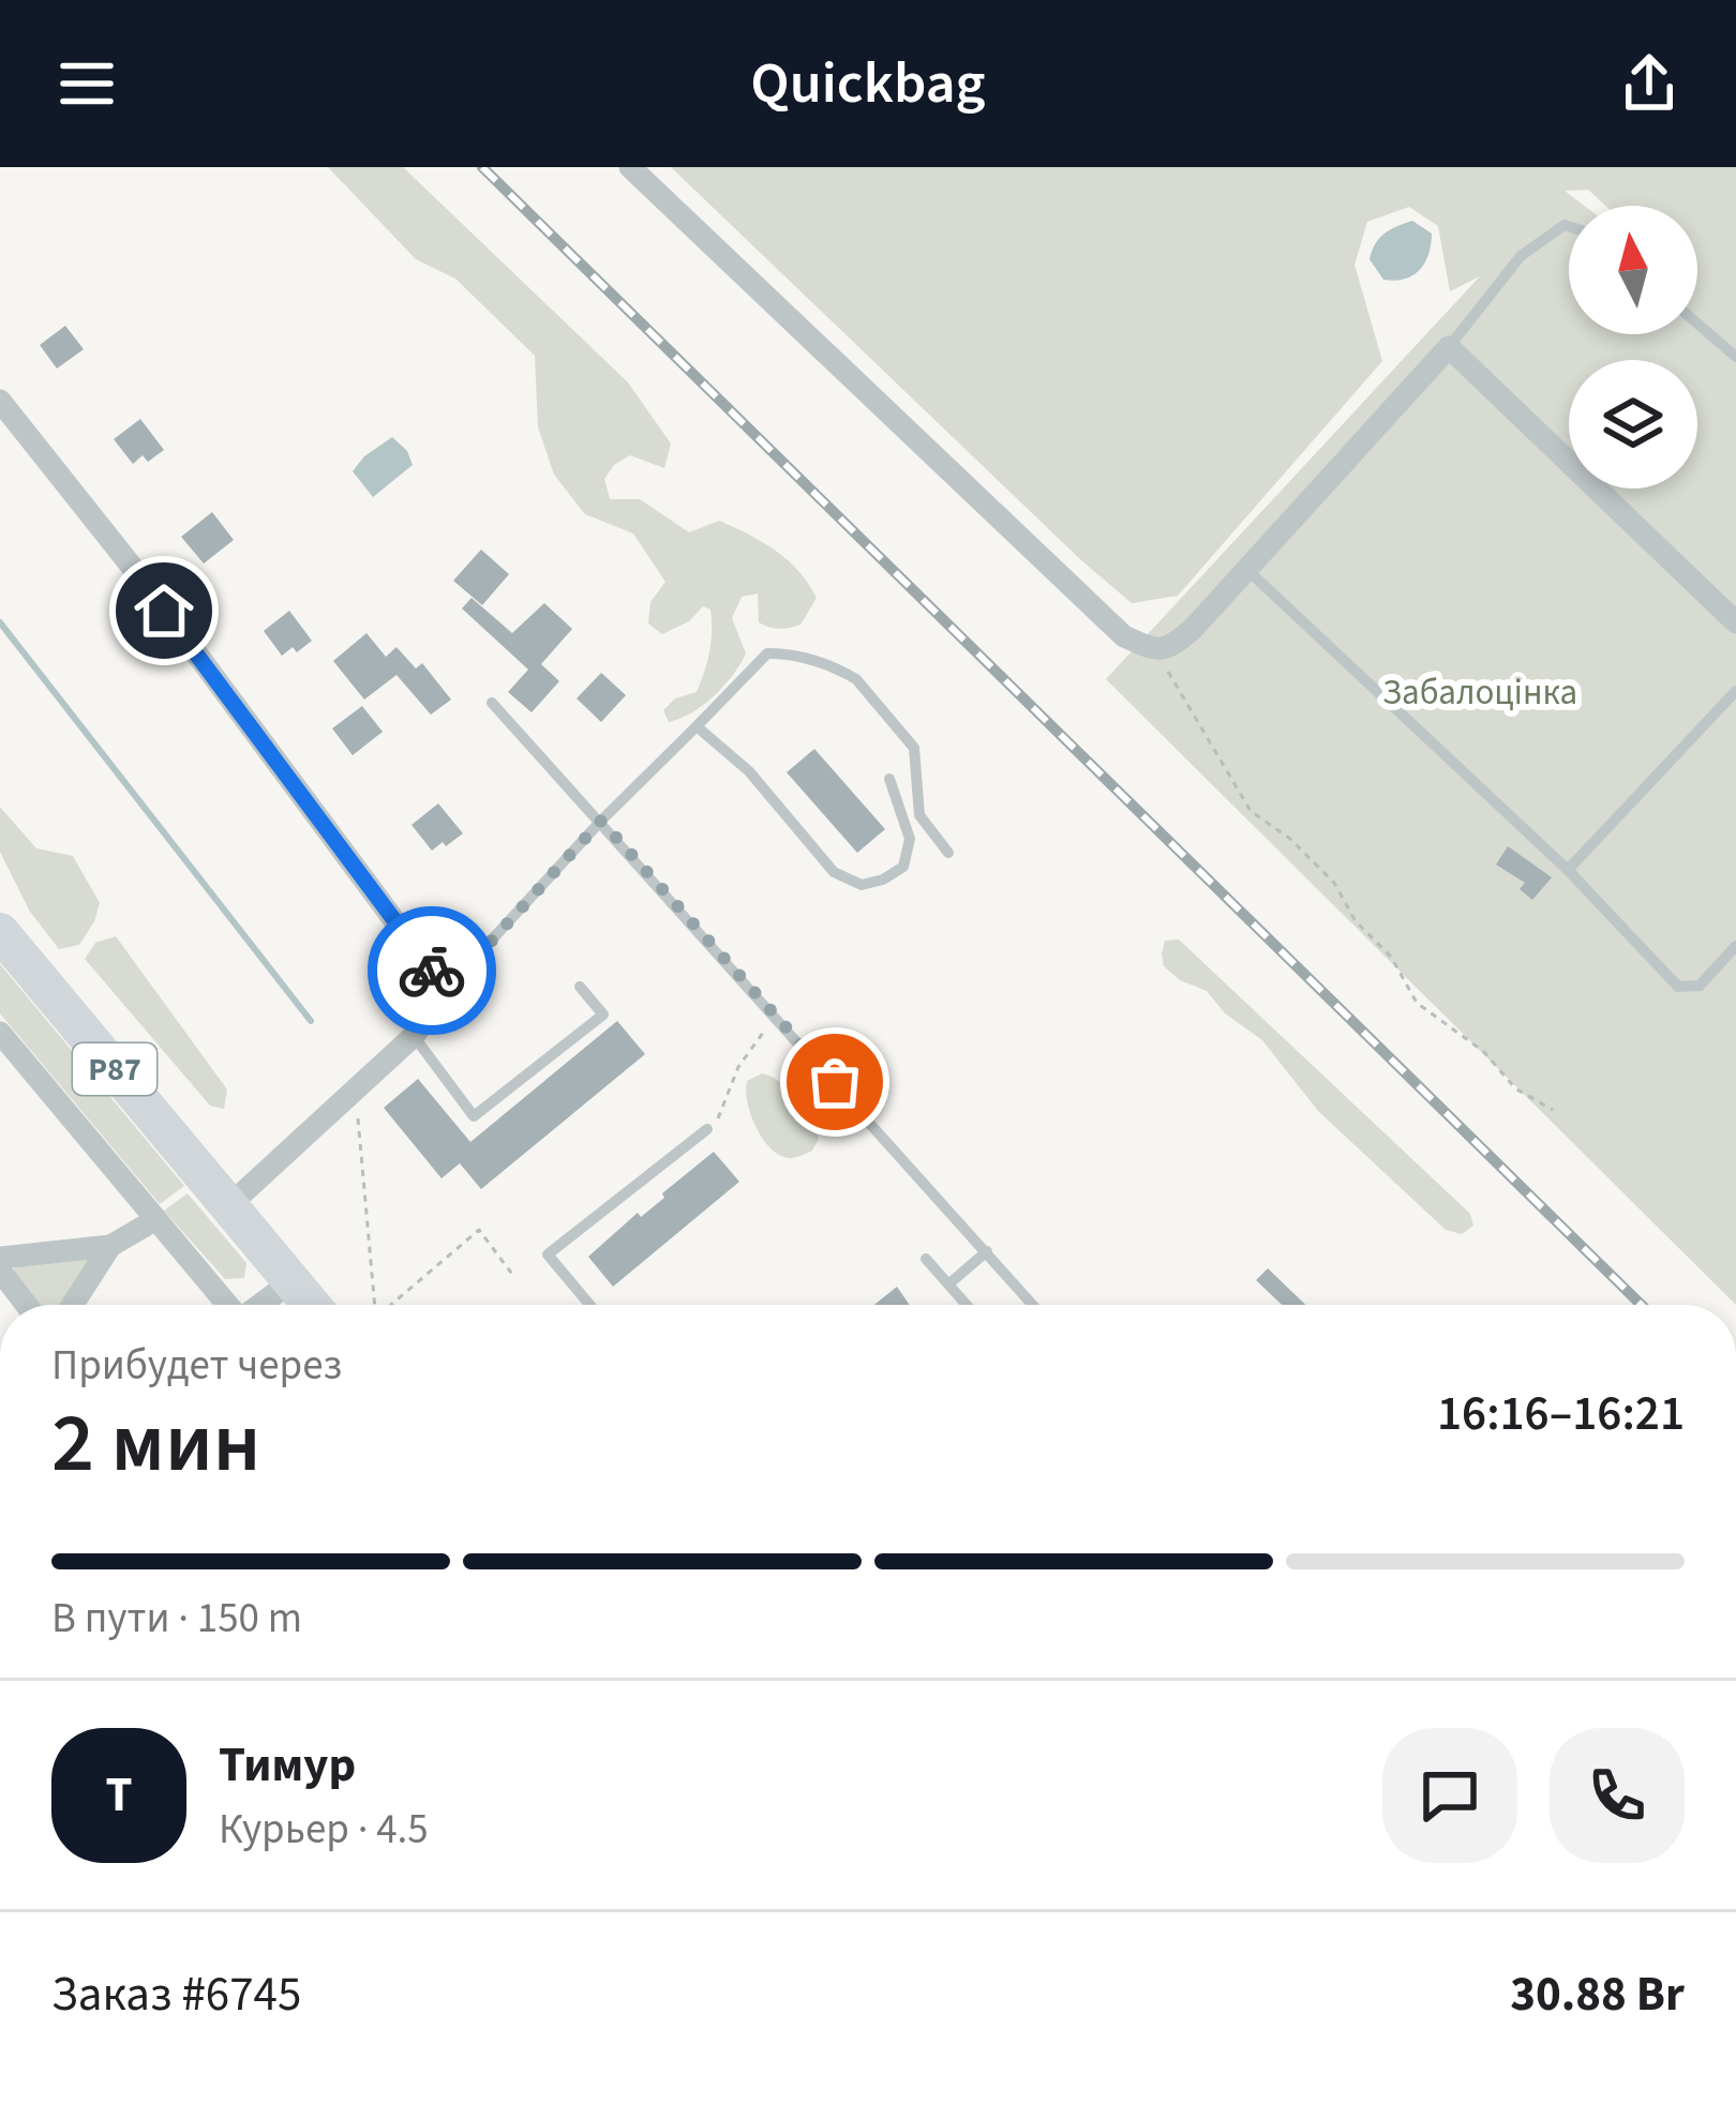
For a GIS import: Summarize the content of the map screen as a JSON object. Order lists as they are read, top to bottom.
{
  "streets": {
    "main road": ["Р87"]
  },
  "parks": ["Забалоцінка"],
  "north": "top",
  "page": {
    "header": "Quickbag",
    "heading": ["2 мин", "Прибудет через", "16:16–16:21"],
    "panel": [
      "Тимур",
      "Курьер · 4.5",
      "Заказ #6745",
      "30.88 Br"
    ],
    "bar": "В пути · 150 m",
    "round": "Т"
  }
}
